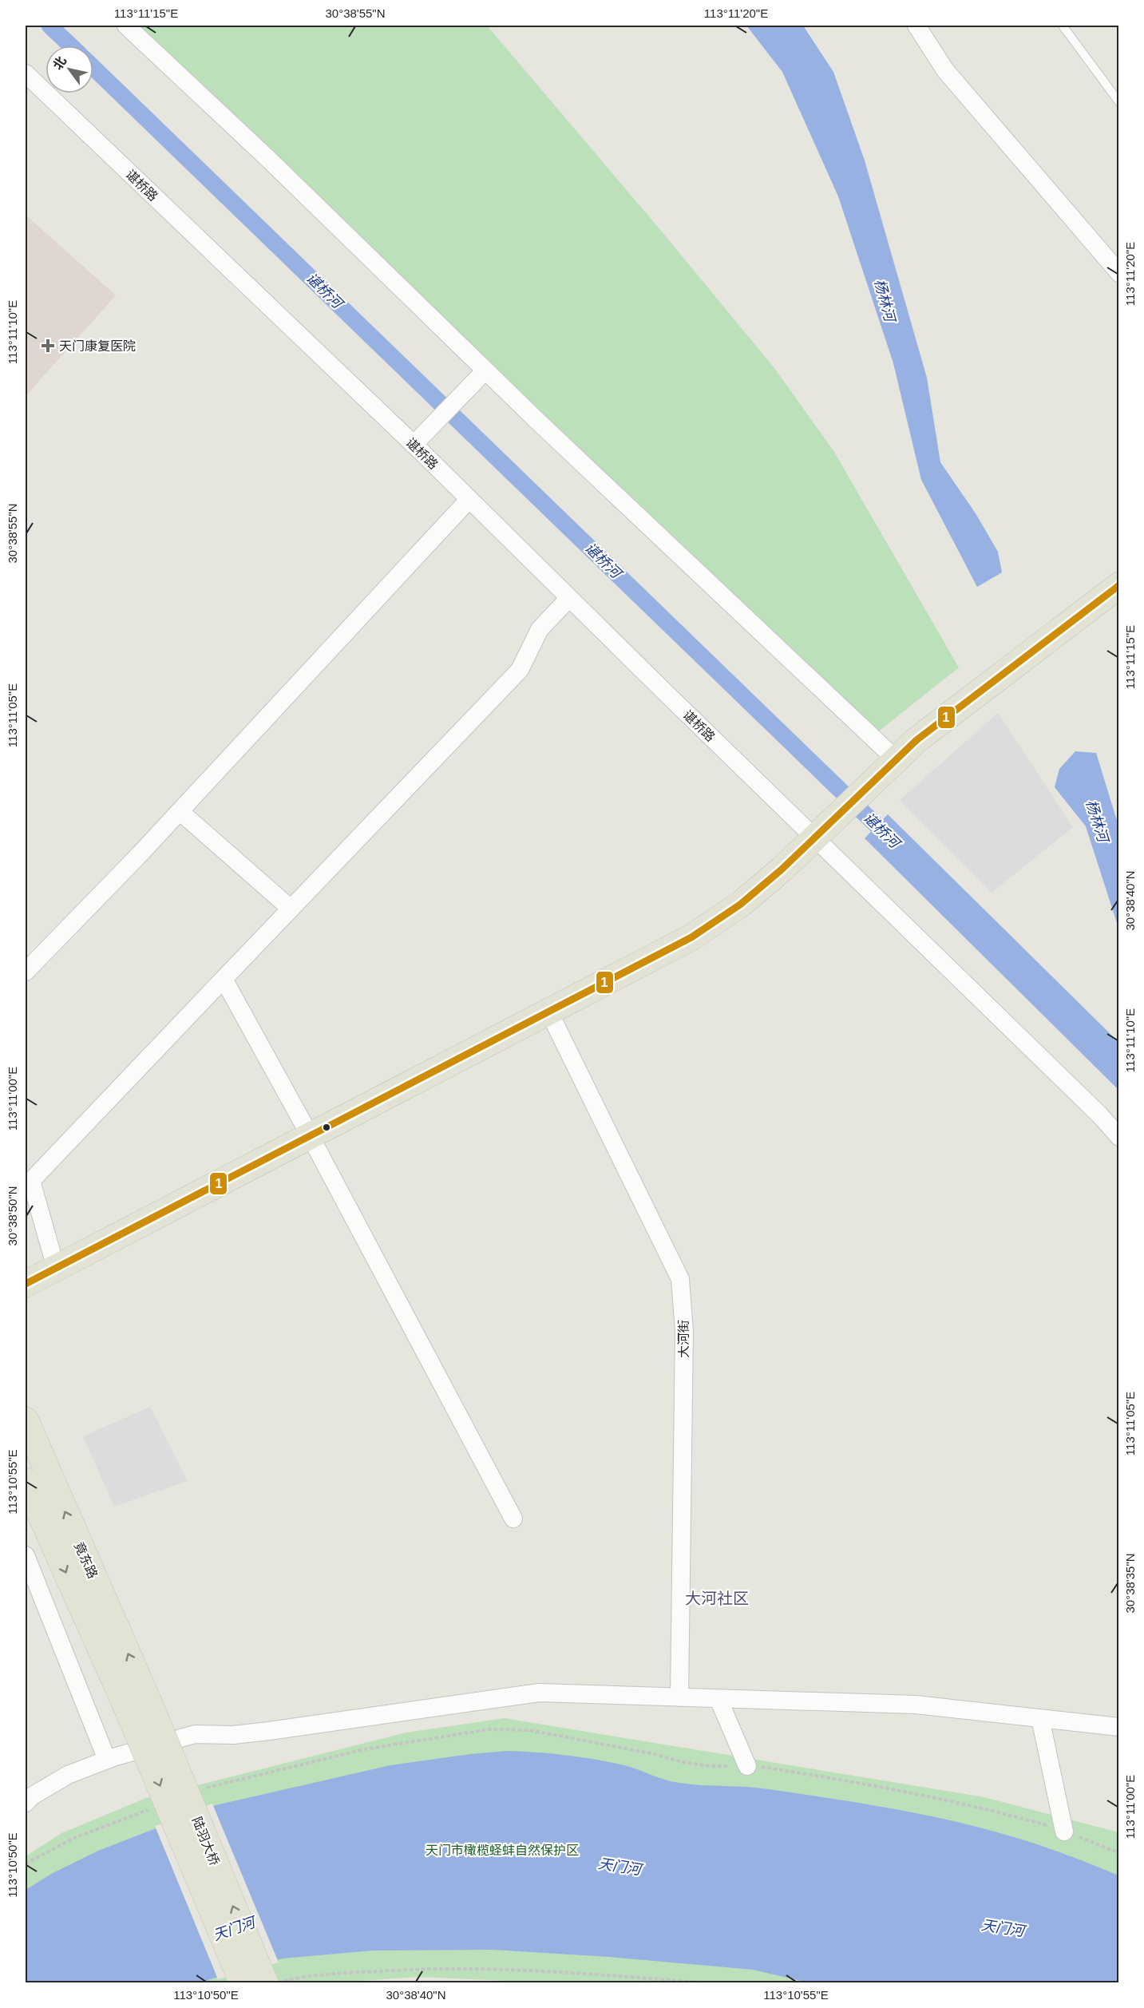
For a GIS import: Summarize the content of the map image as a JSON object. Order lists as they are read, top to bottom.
{
  "streets": {
    "main road": ["竟东路", "陆羽大桥"],
    "street": ["谌桥路", "大河街"]
  },
  "crossings": [
    ["竟东路", "陆羽大桥"]
  ],
  "districts": ["大河社区"],
  "water": ["谌桥河", "杨林河", "天门河"],
  "parks": ["天门市橄榄蛏蚌自然保护区"],
  "places": {
    "health": ["天门康复医院"]
  },
  "lines": ["transit line 1"],
  "north": "top left",
  "coordinates": [
    "113°11'15\"E",
    "30°38'55\"N",
    "113°11'20\"E",
    "113°11'10\"E",
    "113°11'05\"E",
    "30°38'40\"N",
    "113°11'00\"E",
    "30°38'50\"N",
    "113°10'55\"E",
    "30°38'35\"N",
    "113°10'50\"E"
  ]
}
